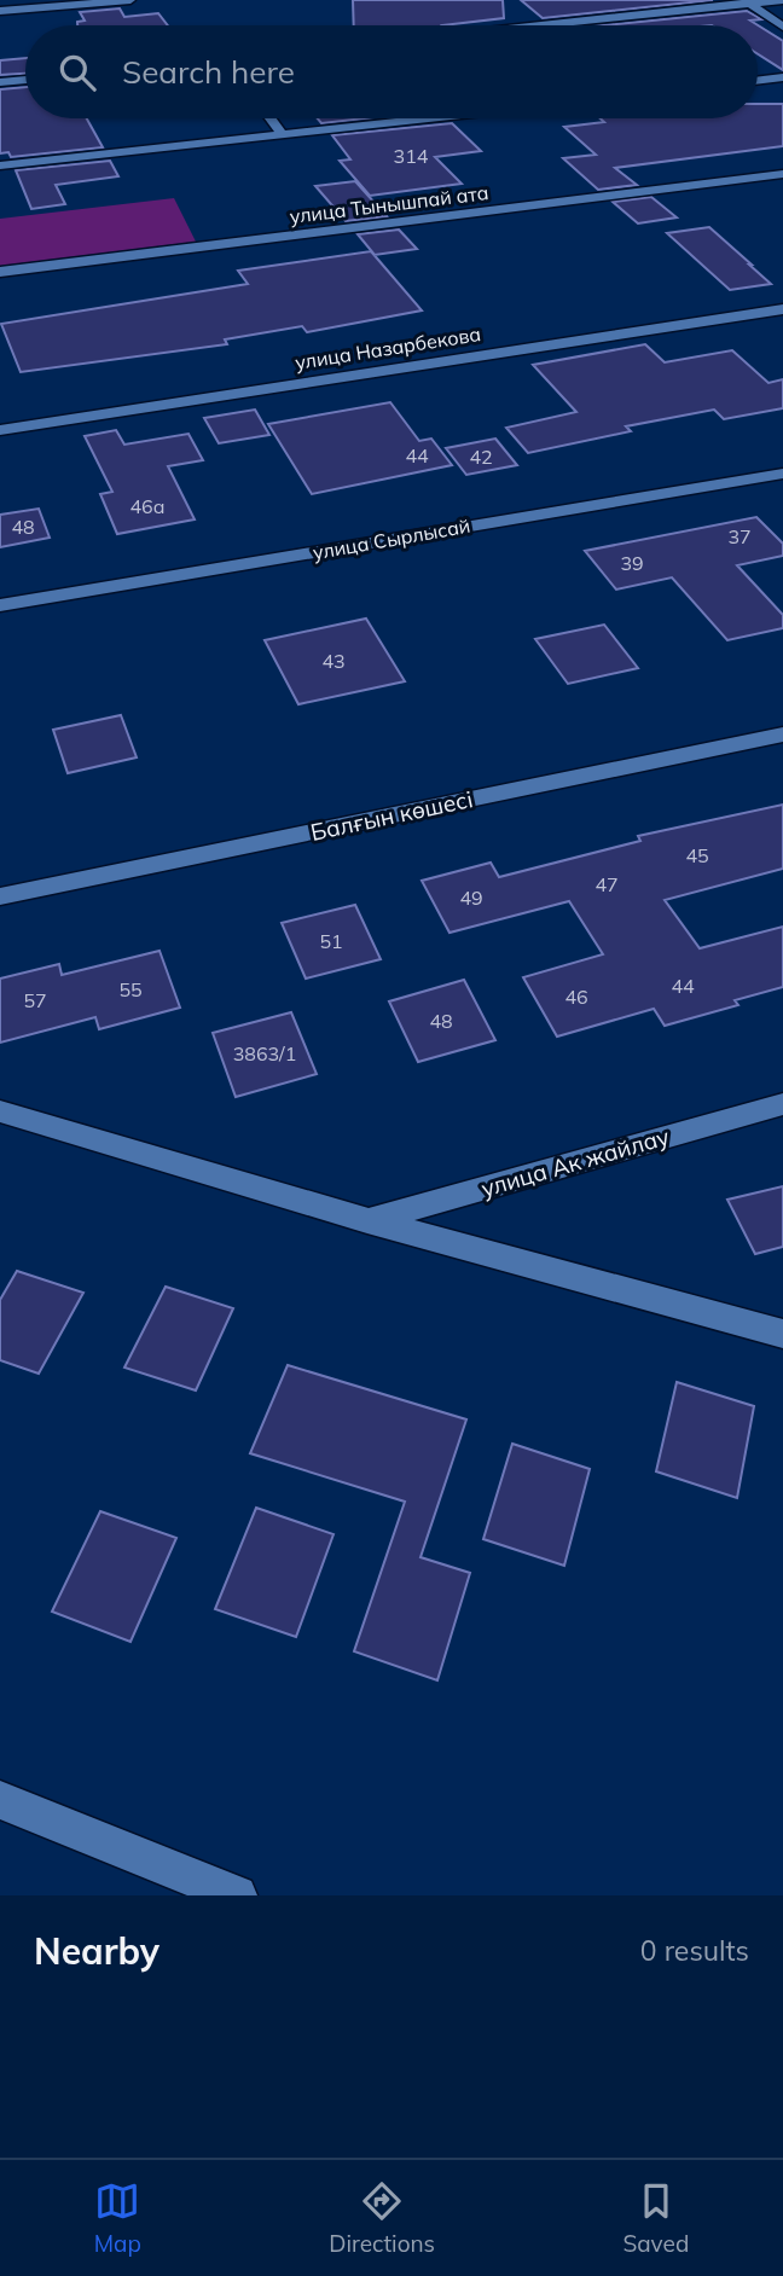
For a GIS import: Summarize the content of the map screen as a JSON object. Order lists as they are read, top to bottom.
{
  "streets": {
    "street": [
      "улица Тынышпай ата",
      "улица Назарбекова",
      "улица Сырлысай",
      "Балғын көшесі",
      "улица Ак жайлау"
    ]
  },
  "house_numbers": [
    "314",
    "44",
    "42",
    "46а",
    "48",
    "37",
    "39",
    "43",
    "45",
    "47",
    "49",
    "51",
    "44",
    "55",
    "46",
    "57",
    "48",
    "3863/1"
  ],
  "page": {
    "search": "Search here",
    "heading": ["Nearby", "0 results"],
    "nav": ["Map", "Directions", "Saved"]
  }
}
